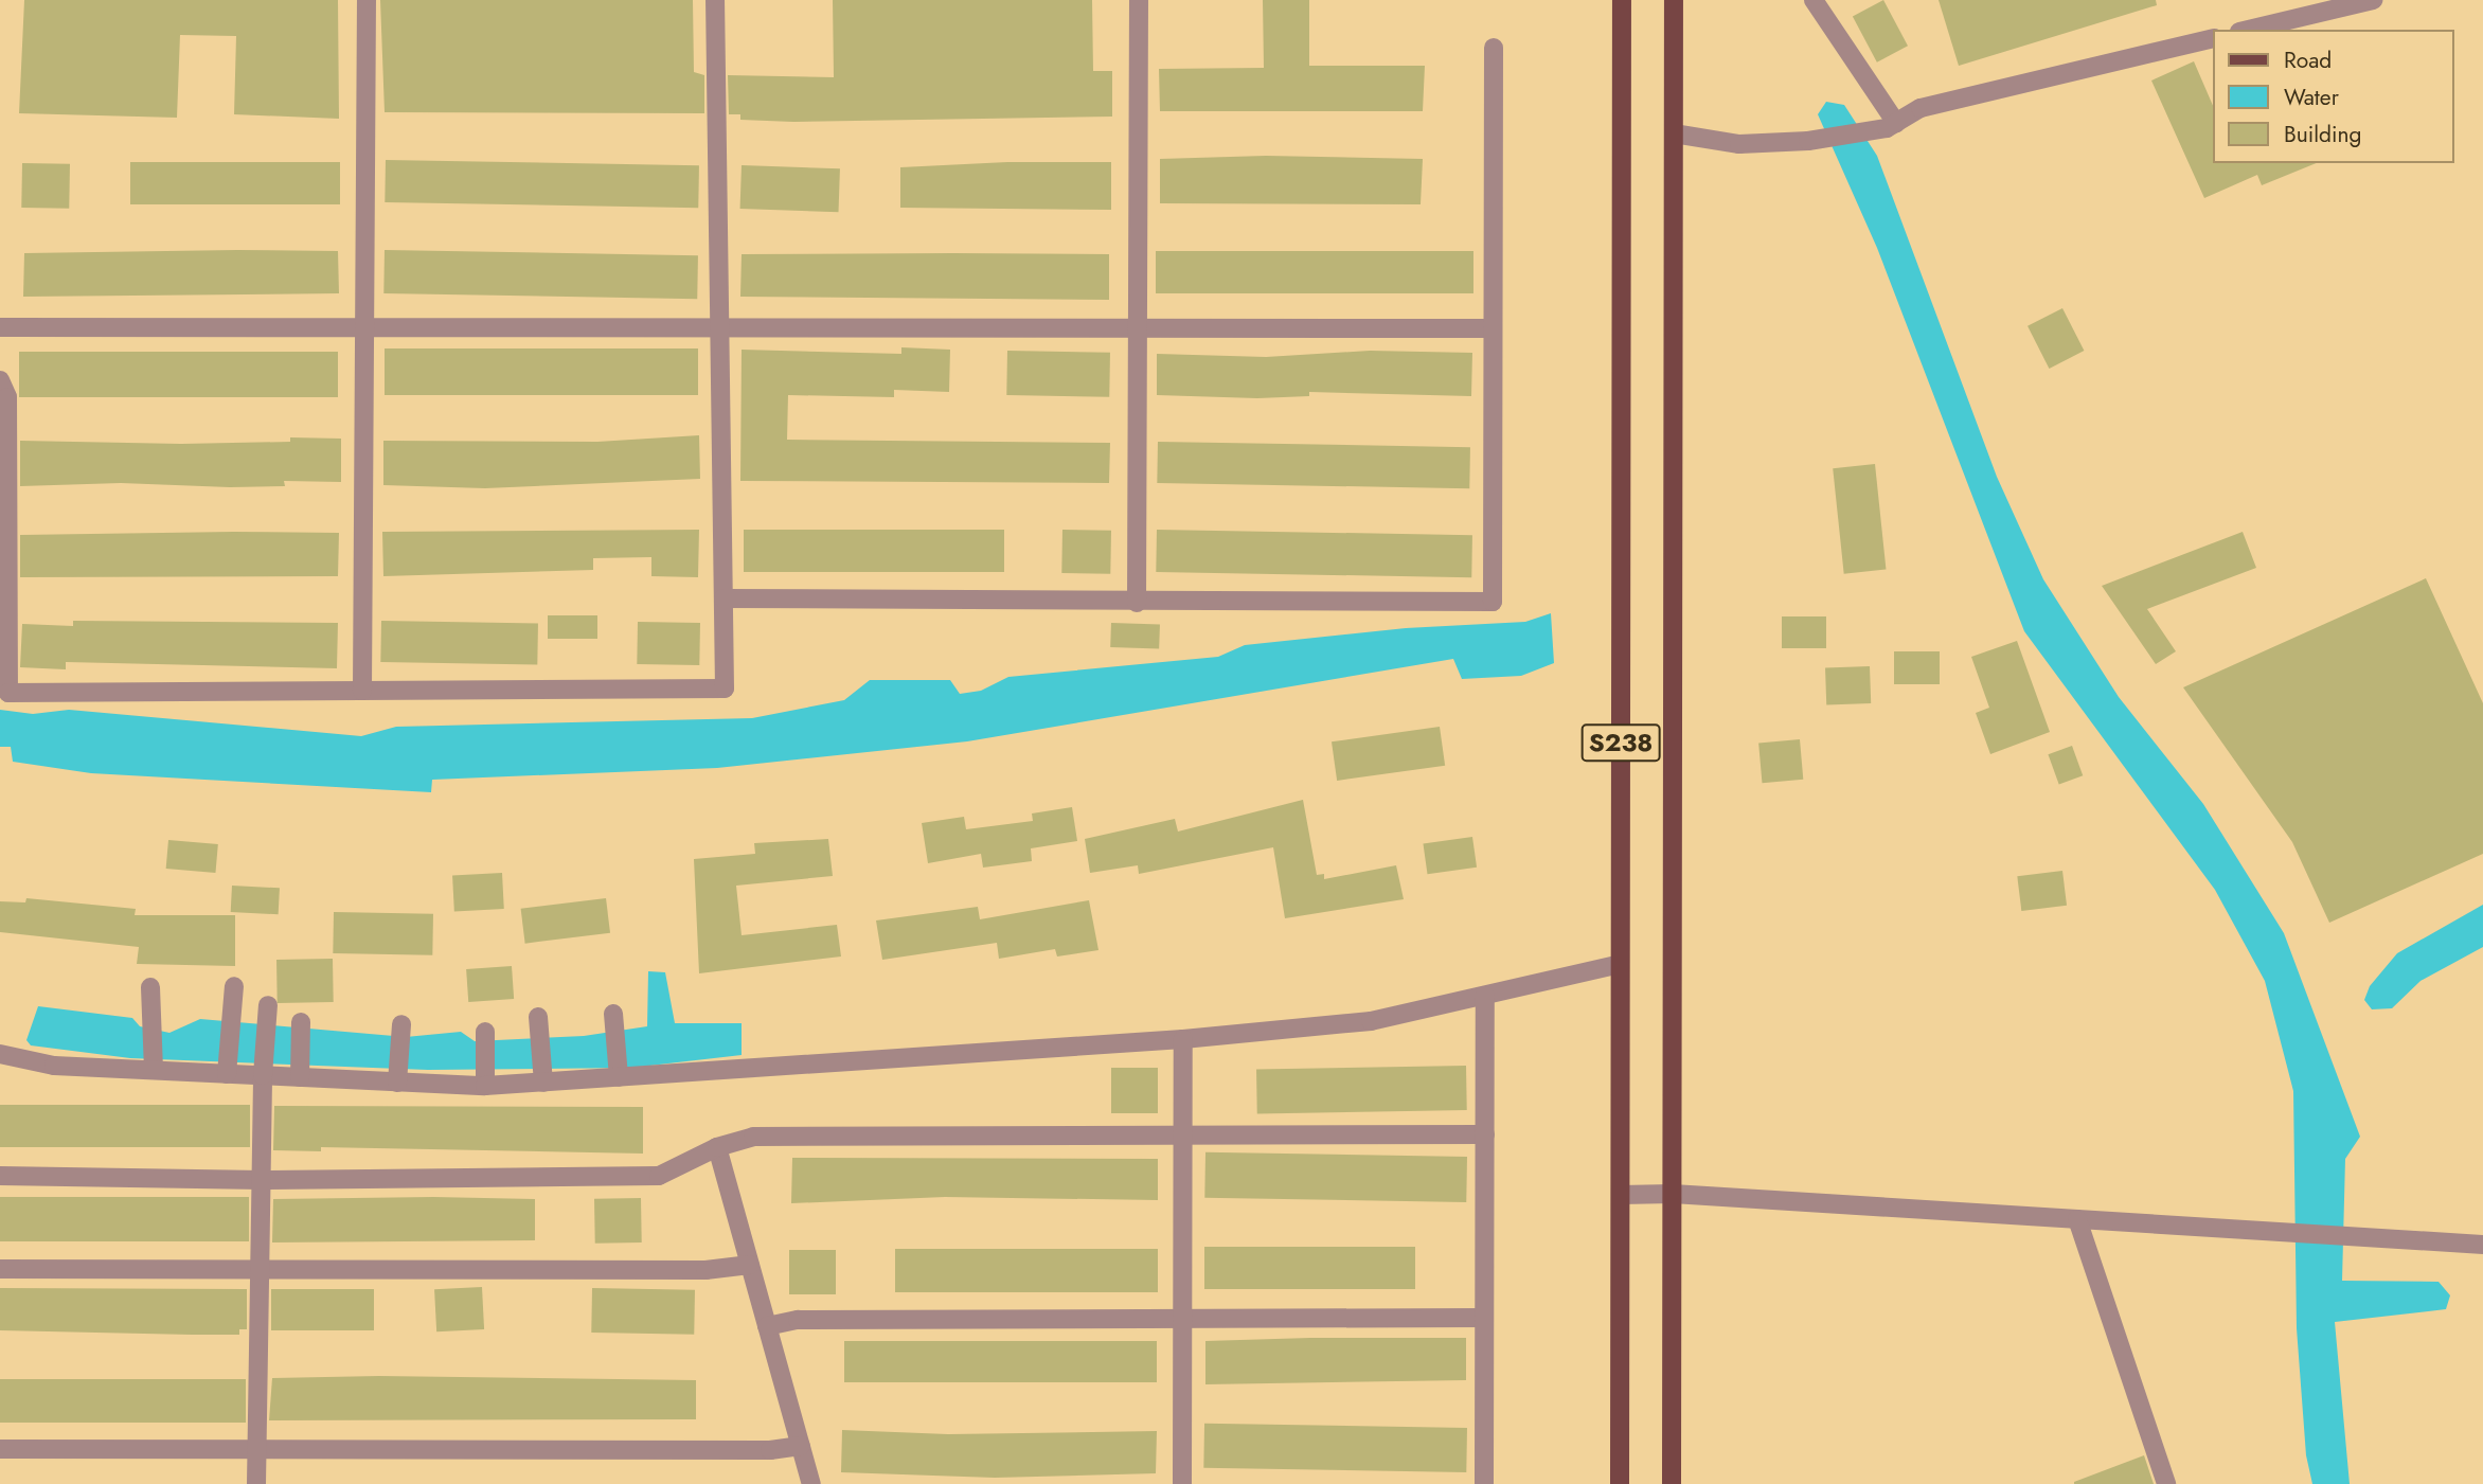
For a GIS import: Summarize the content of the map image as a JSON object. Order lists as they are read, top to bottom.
{
  "streets": {
    "main road": ["S238"]
  },
  "legend": ["Road", "Water", "Building"]
}
